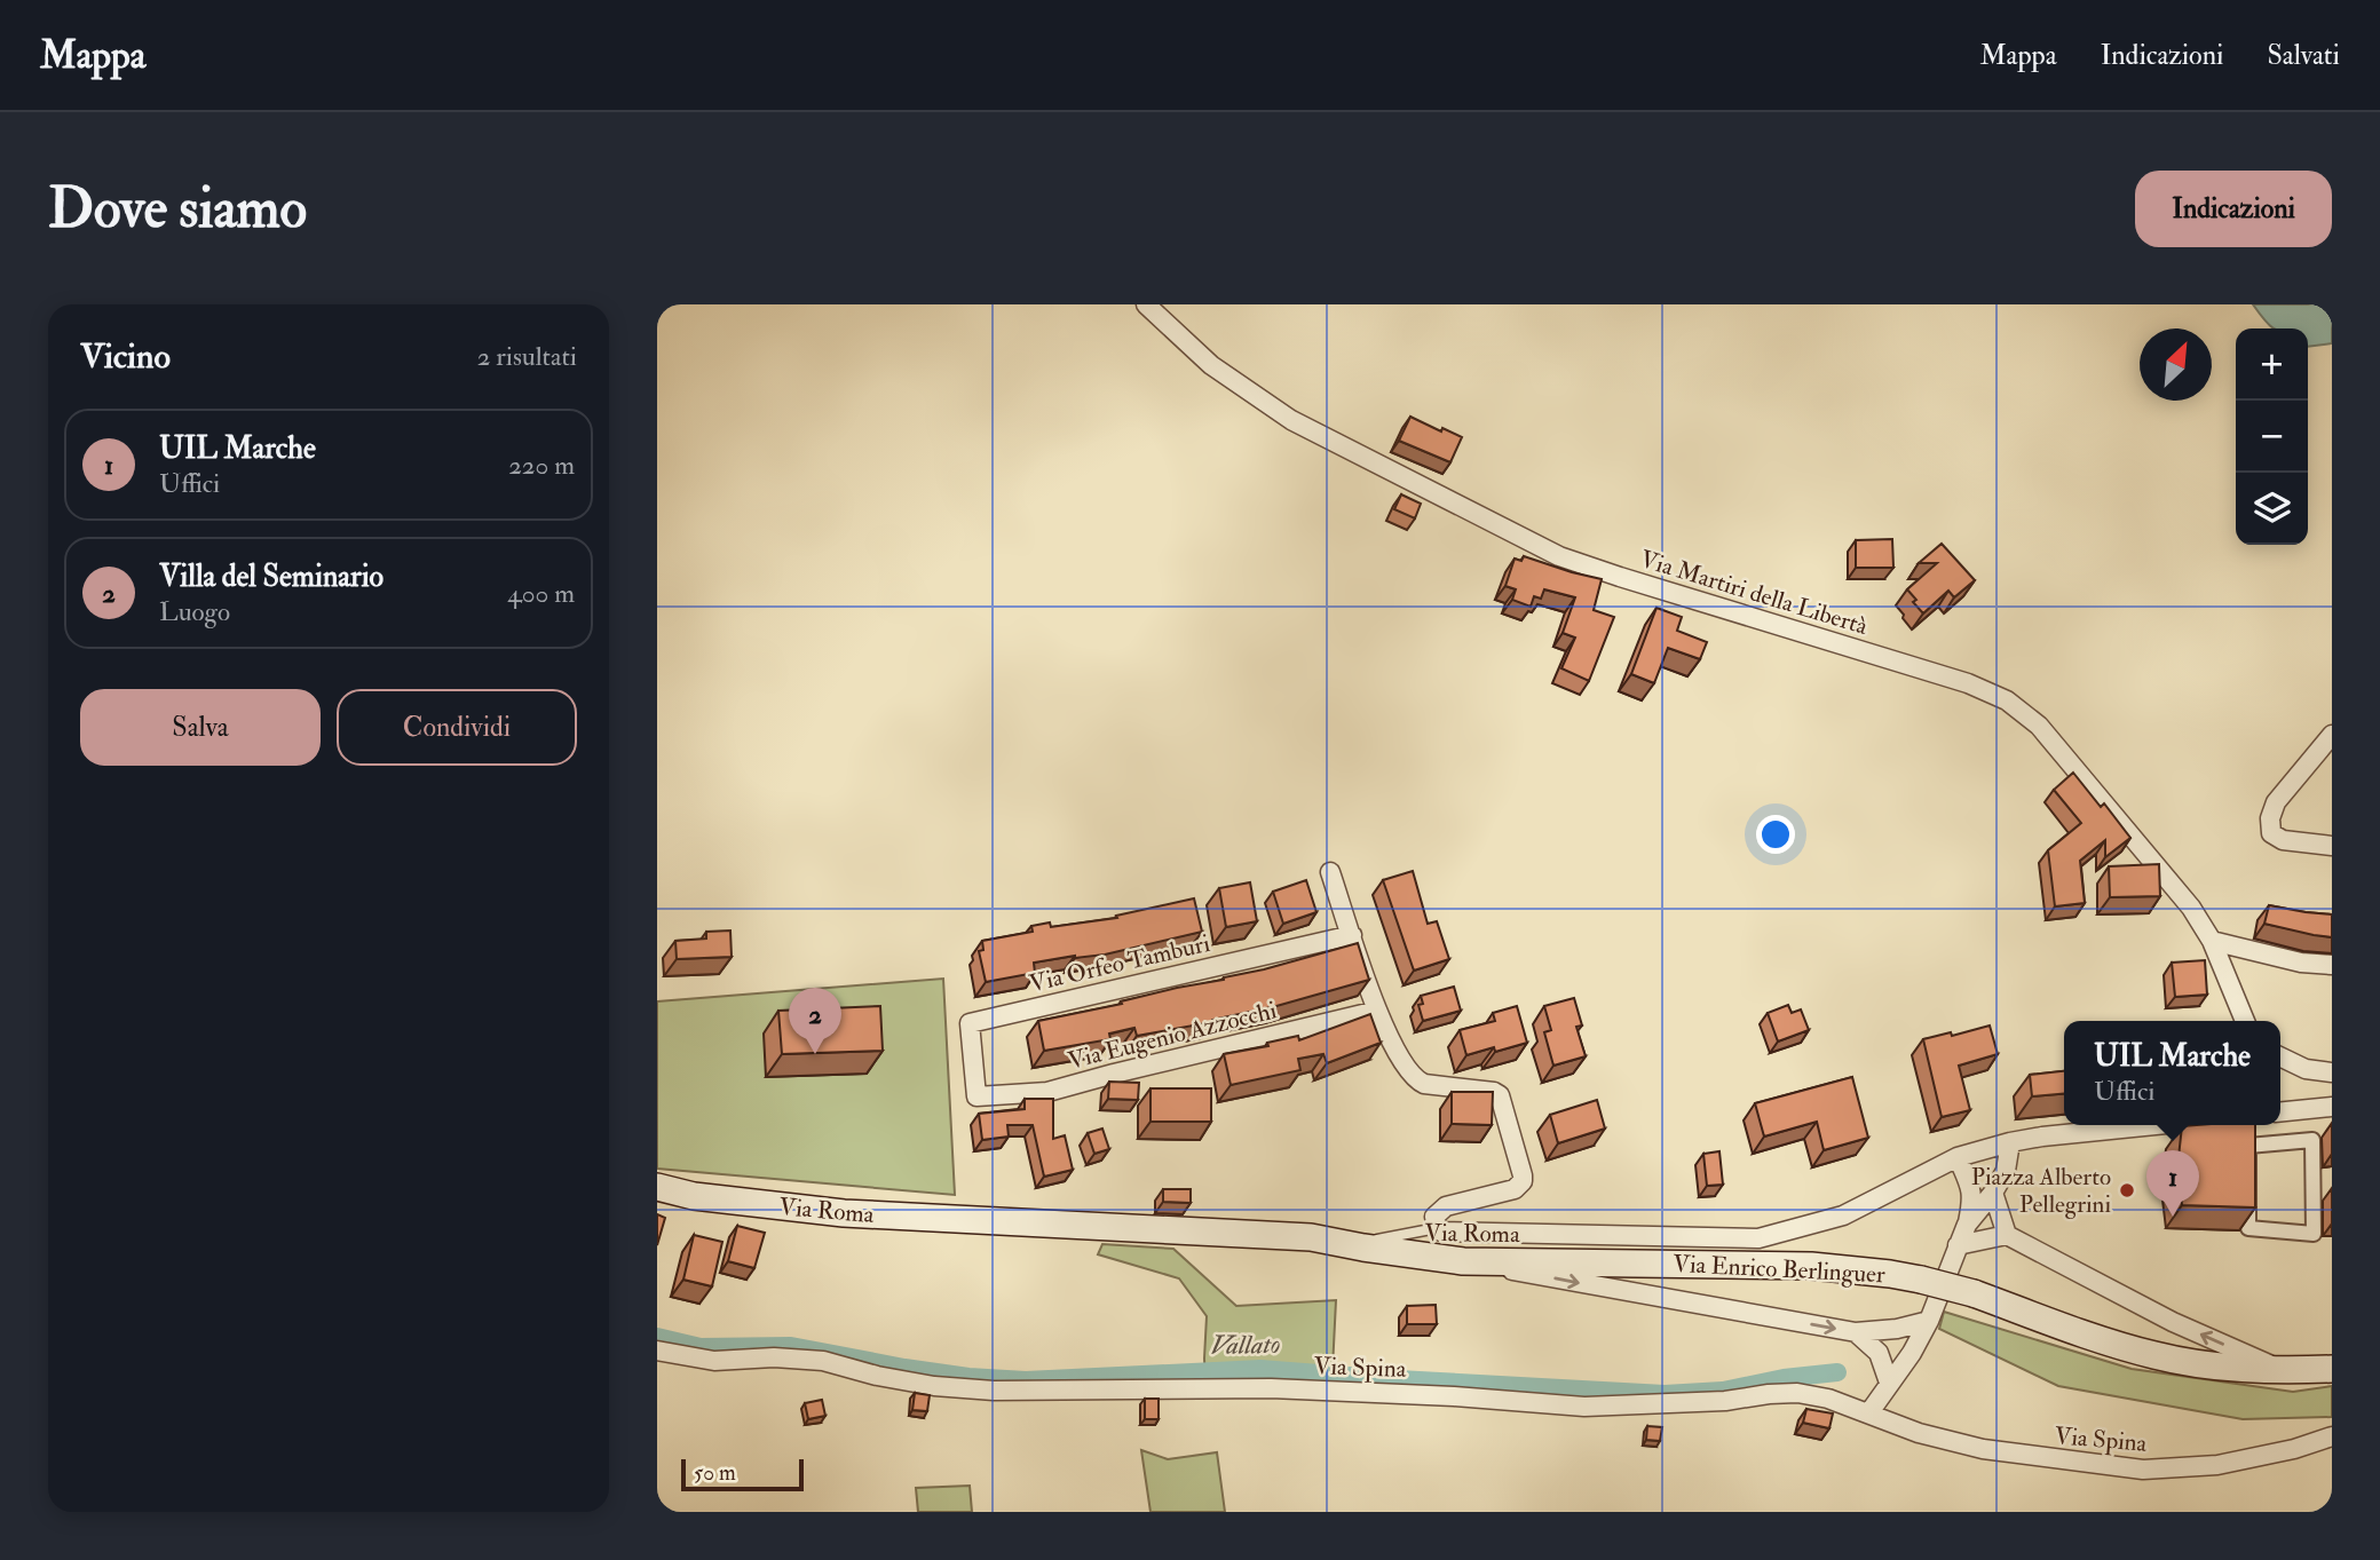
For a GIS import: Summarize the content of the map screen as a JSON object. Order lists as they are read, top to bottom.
{
  "streets": {
    "main road": ["Via Roma", "Via Enrico Berlinguer"],
    "street": [
      "Via Martiri della Libertà",
      "Via Orfeo Tamburi",
      "Via Eugenio Azzocchi",
      "Via Spina"
    ]
  },
  "crossings": [
    ["Via Orfeo Tamburi", "Via Eugenio Azzocchi"],
    ["Via Roma", "Via Enrico Berlinguer"]
  ],
  "water": ["Vallato"],
  "places": ["Piazza Alberto Pellegrini"],
  "scale_bar": "50 m",
  "north": "top right",
  "page": {
    "header": "Mappa",
    "nav": ["Mappa", "Indicazioni", "Salvati"],
    "buttons": [
      "Indicazioni",
      ["Salva", "Condividi"]
    ],
    "title": "Dove siamo",
    "heading": ["Vicino", "2 risultati"],
    "map_buttons": ["+", "−"],
    "list": [
      {
        "mark": "1",
        "name": "UIL Marche",
        "note": "Uffici",
        "value": "220 m"
      },
      {
        "mark": "2",
        "name": "Villa del Seminario",
        "note": "Luogo",
        "value": "400 m"
      }
    ],
    "pins": ["2", "1"],
    "popup": ["UIL Marche", "Uffici"],
    "scale": "50 m"
  }
}
